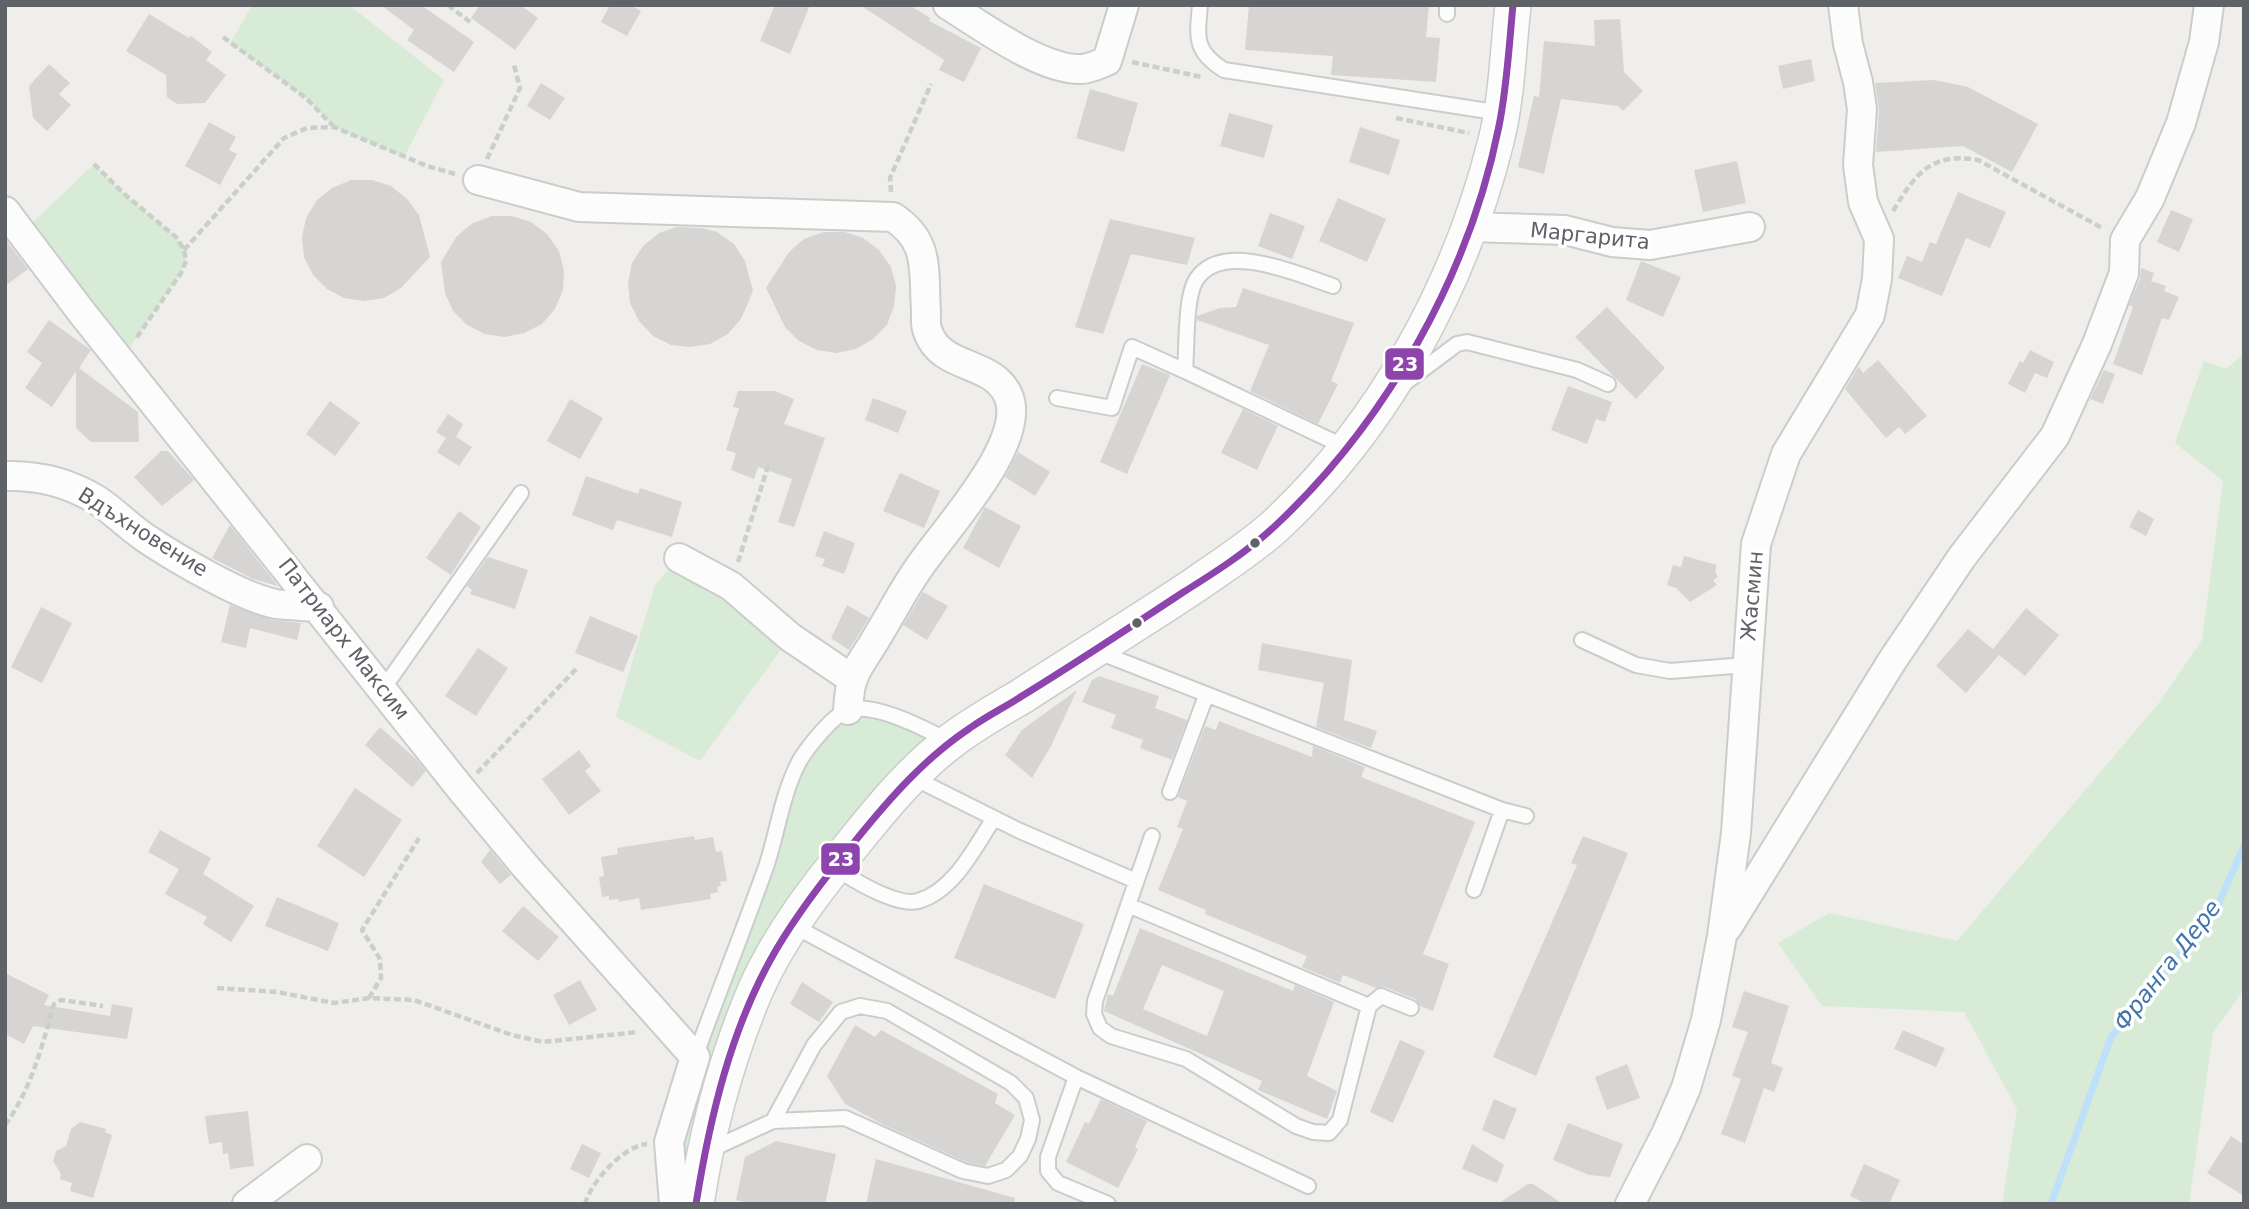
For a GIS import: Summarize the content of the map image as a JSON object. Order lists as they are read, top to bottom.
{
  "streets": {
    "street": [
      "Маргарита",
      "Вдъхновение",
      "Жасмин",
      "Патриарх Максим"
    ]
  },
  "crossings": [
    ["Вдъхновение", "Патриарх Максим"]
  ],
  "water": ["Франга Дере"],
  "lines": ["transit line 23"]
}
